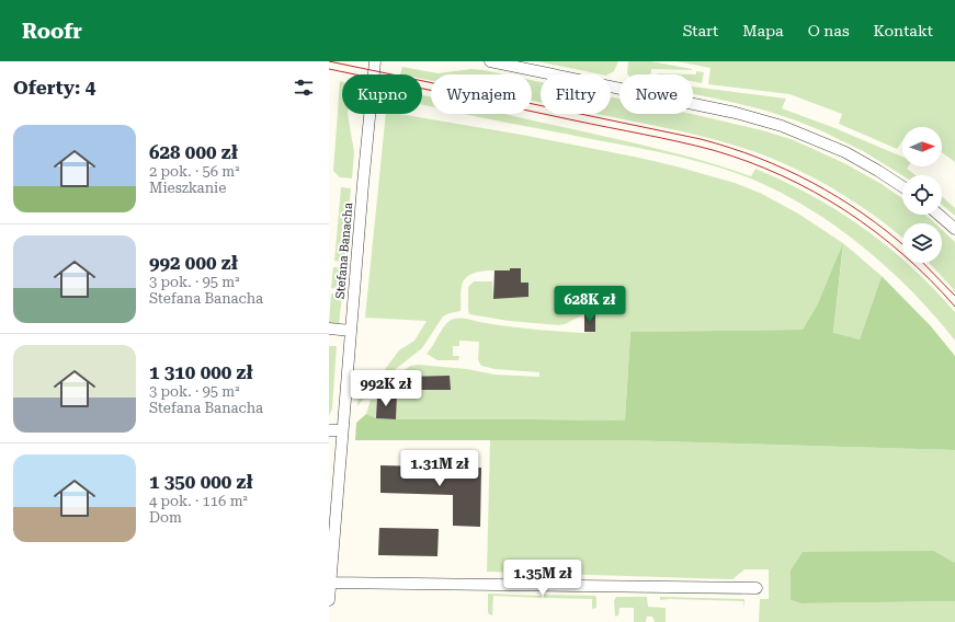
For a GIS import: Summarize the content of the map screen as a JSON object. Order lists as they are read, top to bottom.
{
  "streets": {
    "street": ["Stefana Banacha"]
  },
  "north": "right",
  "page": {
    "header": "Roofr",
    "nav": [
      "Start",
      "Mapa",
      "O nas",
      "Kontakt"
    ],
    "heading": "Oferty: 4",
    "chip": [
      "Kupno",
      "Wynajem",
      "Filtry",
      "Nowe"
    ],
    "list": [
      {
        "name": "628 000 zł",
        "note": "2 pok. · 56 m² · Mieszkanie"
      },
      {
        "name": "992 000 zł",
        "note": "3 pok. · 95 m² · Stefana Banacha"
      },
      {
        "name": "1 310 000 zł",
        "note": "3 pok. · 95 m² · Stefana Banacha"
      },
      {
        "name": "1 350 000 zł",
        "note": "4 pok. · 116 m² · Dom"
      }
    ],
    "price": [
      "628K zł",
      "992K zł",
      "1.31M zł",
      "1.35M zł"
    ]
  }
}
